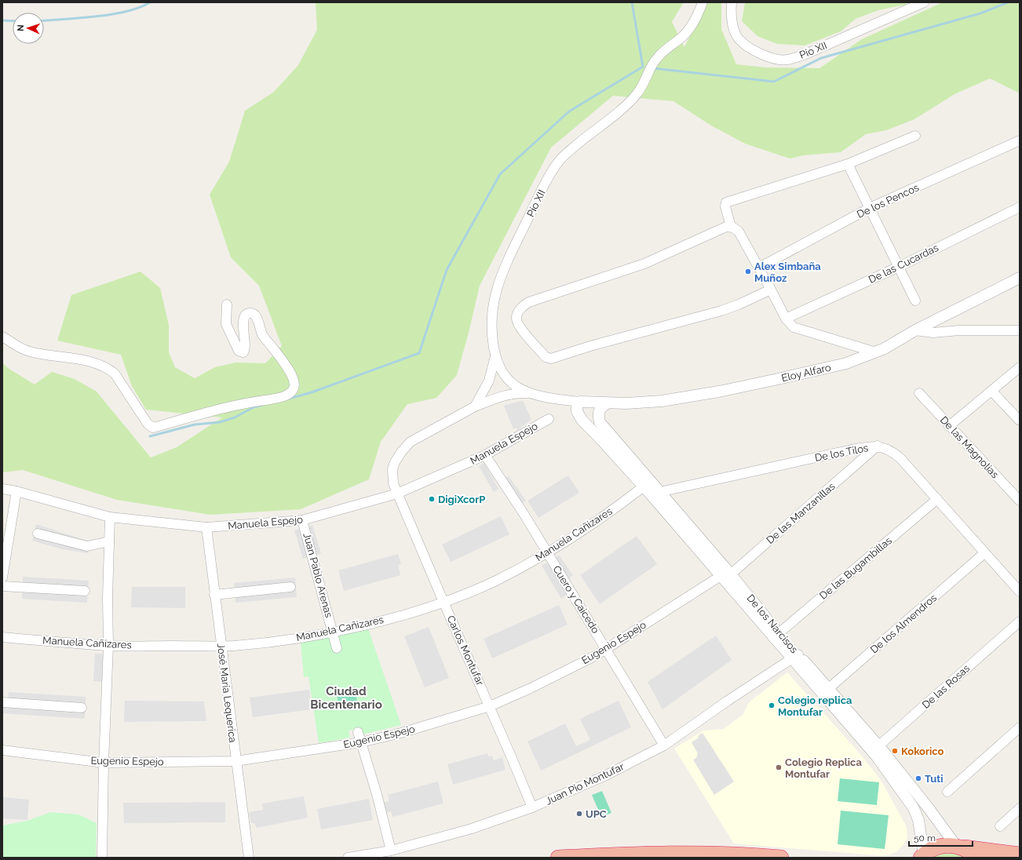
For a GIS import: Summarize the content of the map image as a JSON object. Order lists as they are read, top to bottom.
{
  "streets": {
    "street": [
      "Pío XII",
      "De los Pencos",
      "De las Cucardas",
      "Eloy Alfaro",
      "Manuela Espejo",
      "De las Magnolias",
      "De los Tilos",
      "De las Manzanillas",
      "Manuela Cañizares",
      "De las Bugambillas",
      "Juan Pablo Arenas",
      "Cuero y Caicedo",
      "De los Narcisos",
      "De los Almendros",
      "Eugenio Espejo",
      "Carlos Montufar",
      "De las Rosas",
      "José Maria Lequerica",
      "Juan Pio Montufar"
    ]
  },
  "crossings": [
    ["Pío XII", "Eloy Alfaro"],
    ["Pío XII", "De los Narcisos"],
    ["Pío XII", "Carlos Montufar"],
    ["Eloy Alfaro", "De los Narcisos"],
    ["Manuela Espejo", "Juan Pablo Arenas"],
    ["Manuela Espejo", "Cuero y Caicedo"],
    ["Manuela Espejo", "Carlos Montufar"],
    ["Manuela Espejo", "José Maria Lequerica"],
    ["De los Tilos", "De las Manzanillas"],
    ["De los Tilos", "De las Bugambillas"],
    ["De los Tilos", "De los Narcisos"],
    ["De los Tilos", "De los Almendros"],
    ["De las Manzanillas", "De los Narcisos"],
    ["De las Manzanillas", "Eugenio Espejo"],
    ["Manuela Cañizares", "Juan Pablo Arenas"],
    ["Manuela Cañizares", "Cuero y Caicedo"],
    ["Manuela Cañizares", "De los Narcisos"],
    ["Manuela Cañizares", "Carlos Montufar"],
    ["Manuela Cañizares", "José Maria Lequerica"],
    ["De las Bugambillas", "De los Narcisos"],
    ["Cuero y Caicedo", "Eugenio Espejo"],
    ["Cuero y Caicedo", "Juan Pio Montufar"],
    ["De los Narcisos", "De los Almendros"],
    ["De los Narcisos", "Eugenio Espejo"],
    ["De los Narcisos", "De las Rosas"],
    ["De los Narcisos", "Juan Pio Montufar"],
    ["Eugenio Espejo", "Carlos Montufar"],
    ["Eugenio Espejo", "José Maria Lequerica"],
    ["Carlos Montufar", "Juan Pio Montufar"]
  ],
  "districts": ["Ciudad Bicentenario"],
  "places": [
    "Alex Simbaña Muñoz",
    "DigiXcorP",
    "Colegio replica Montufar",
    "Kokorico",
    "Colegio Replica Montufar",
    "Tuti",
    "UPC"
  ],
  "scale_bar": "50 m",
  "north": "left"
}
